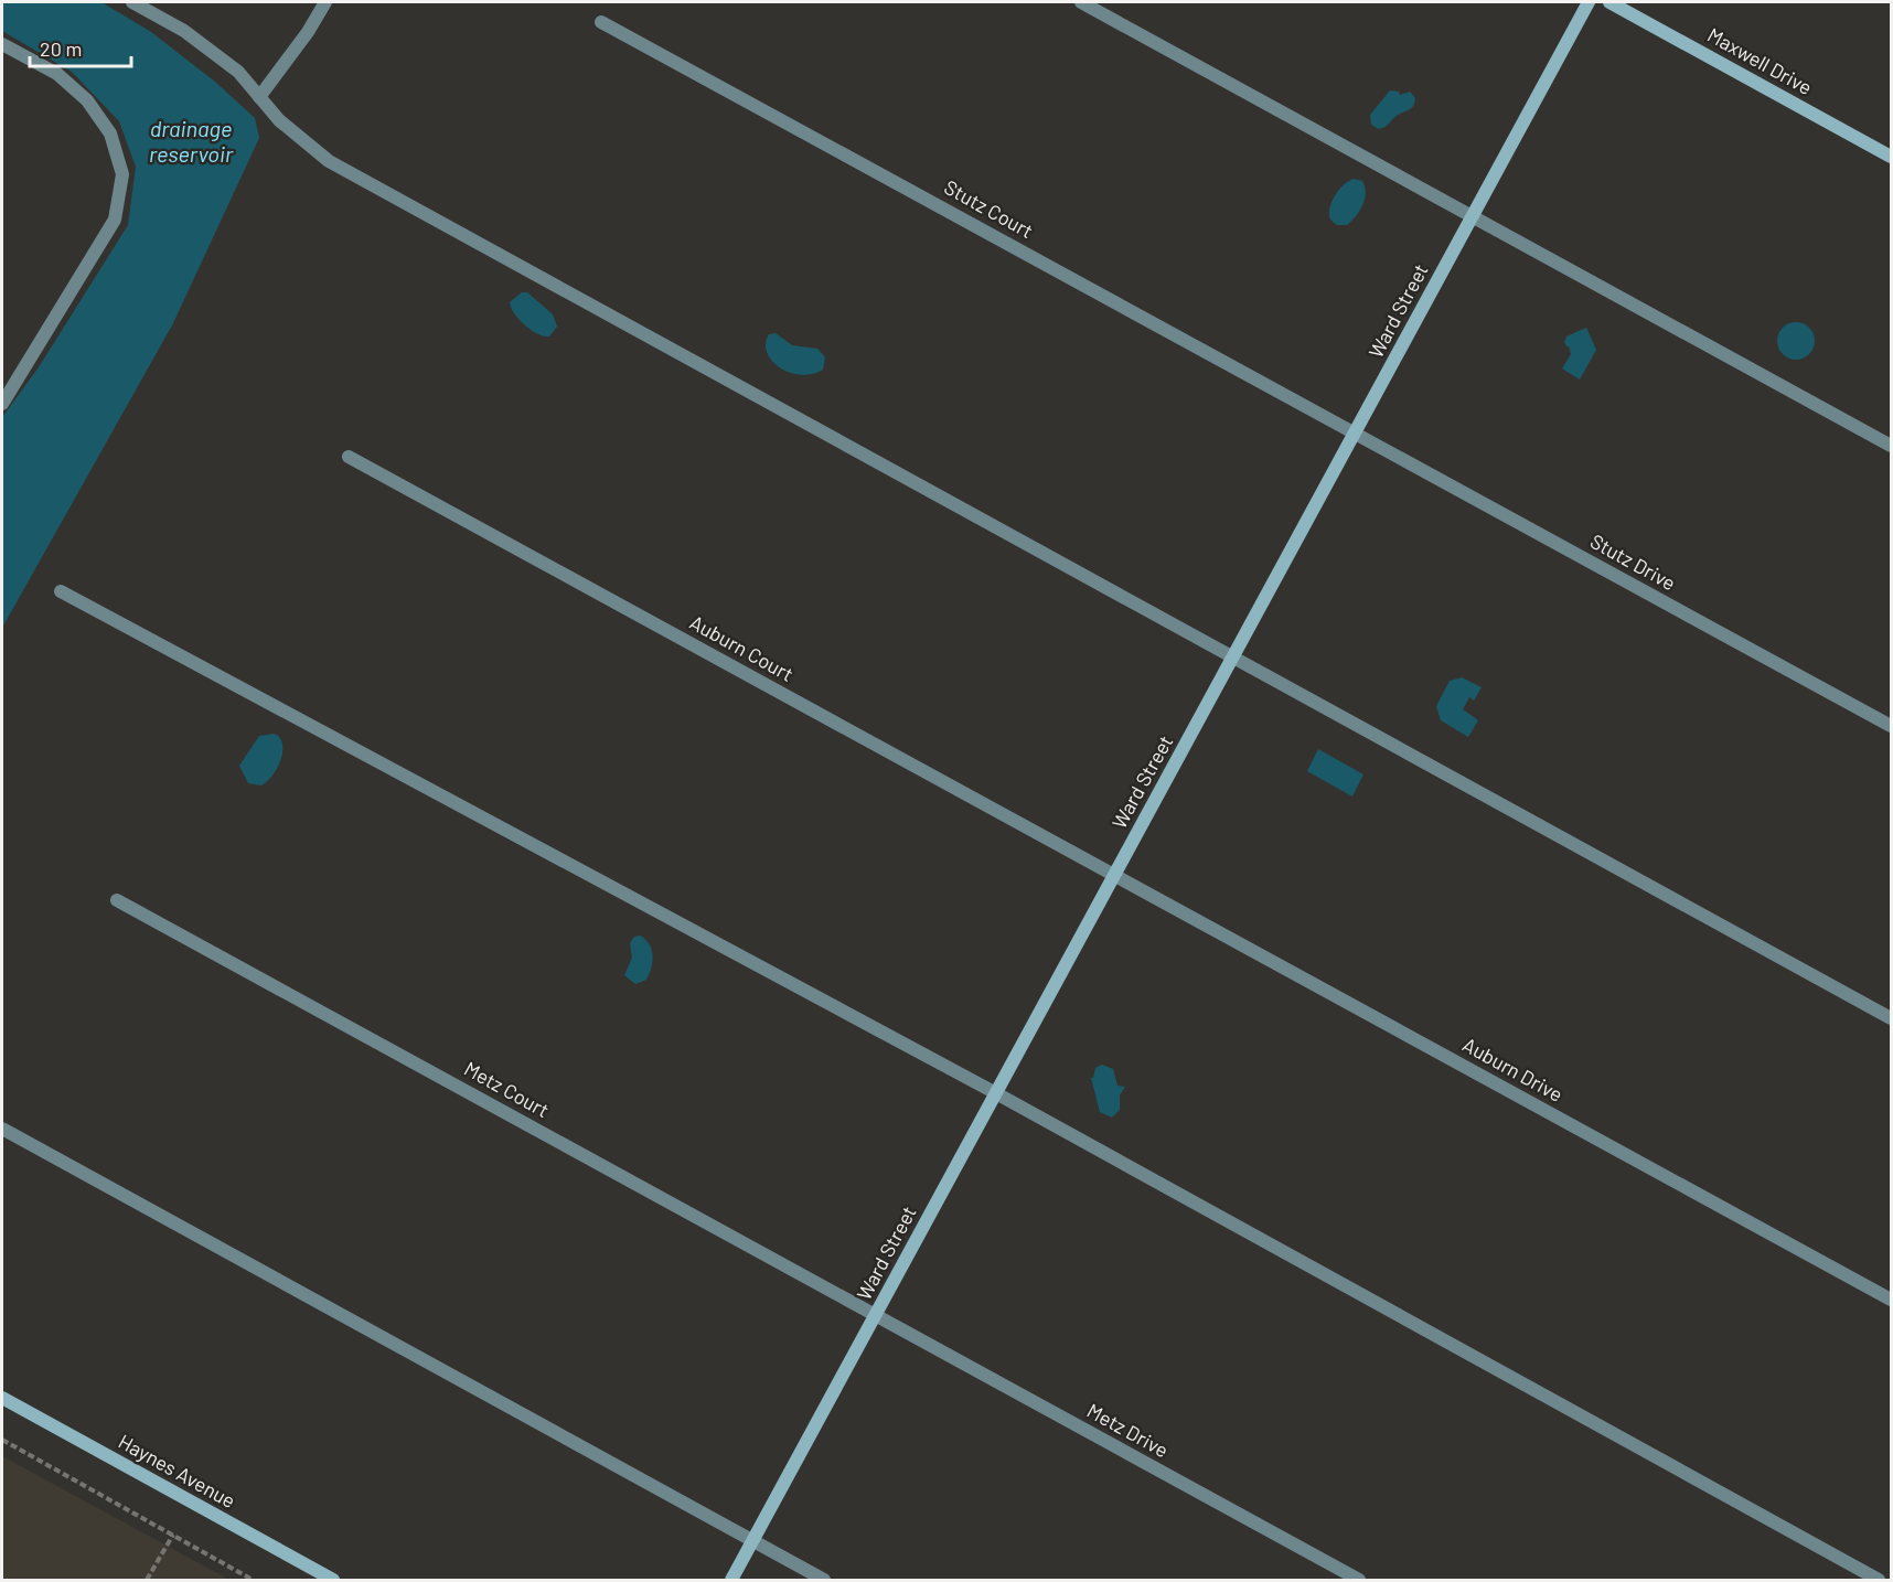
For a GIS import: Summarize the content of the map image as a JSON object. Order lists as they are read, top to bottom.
{
  "streets": {
    "street": [
      "Maxwell Drive",
      "Stutz Court",
      "Ward Street",
      "Stutz Drive",
      "Auburn Court",
      "Auburn Drive",
      "Metz Court",
      "Metz Drive",
      "Haynes Avenue"
    ]
  },
  "crossings": [
    ["Stutz Court", "Ward Street"],
    ["Stutz Court", "Stutz Drive"],
    ["Ward Street", "Stutz Drive"],
    ["Ward Street", "Auburn Court"],
    ["Ward Street", "Auburn Drive"],
    ["Ward Street", "Metz Court"],
    ["Ward Street", "Metz Drive"],
    ["Auburn Court", "Auburn Drive"],
    ["Metz Court", "Metz Drive"]
  ],
  "water": ["drainage reservoir"],
  "scale_bar": "20 m"
}
